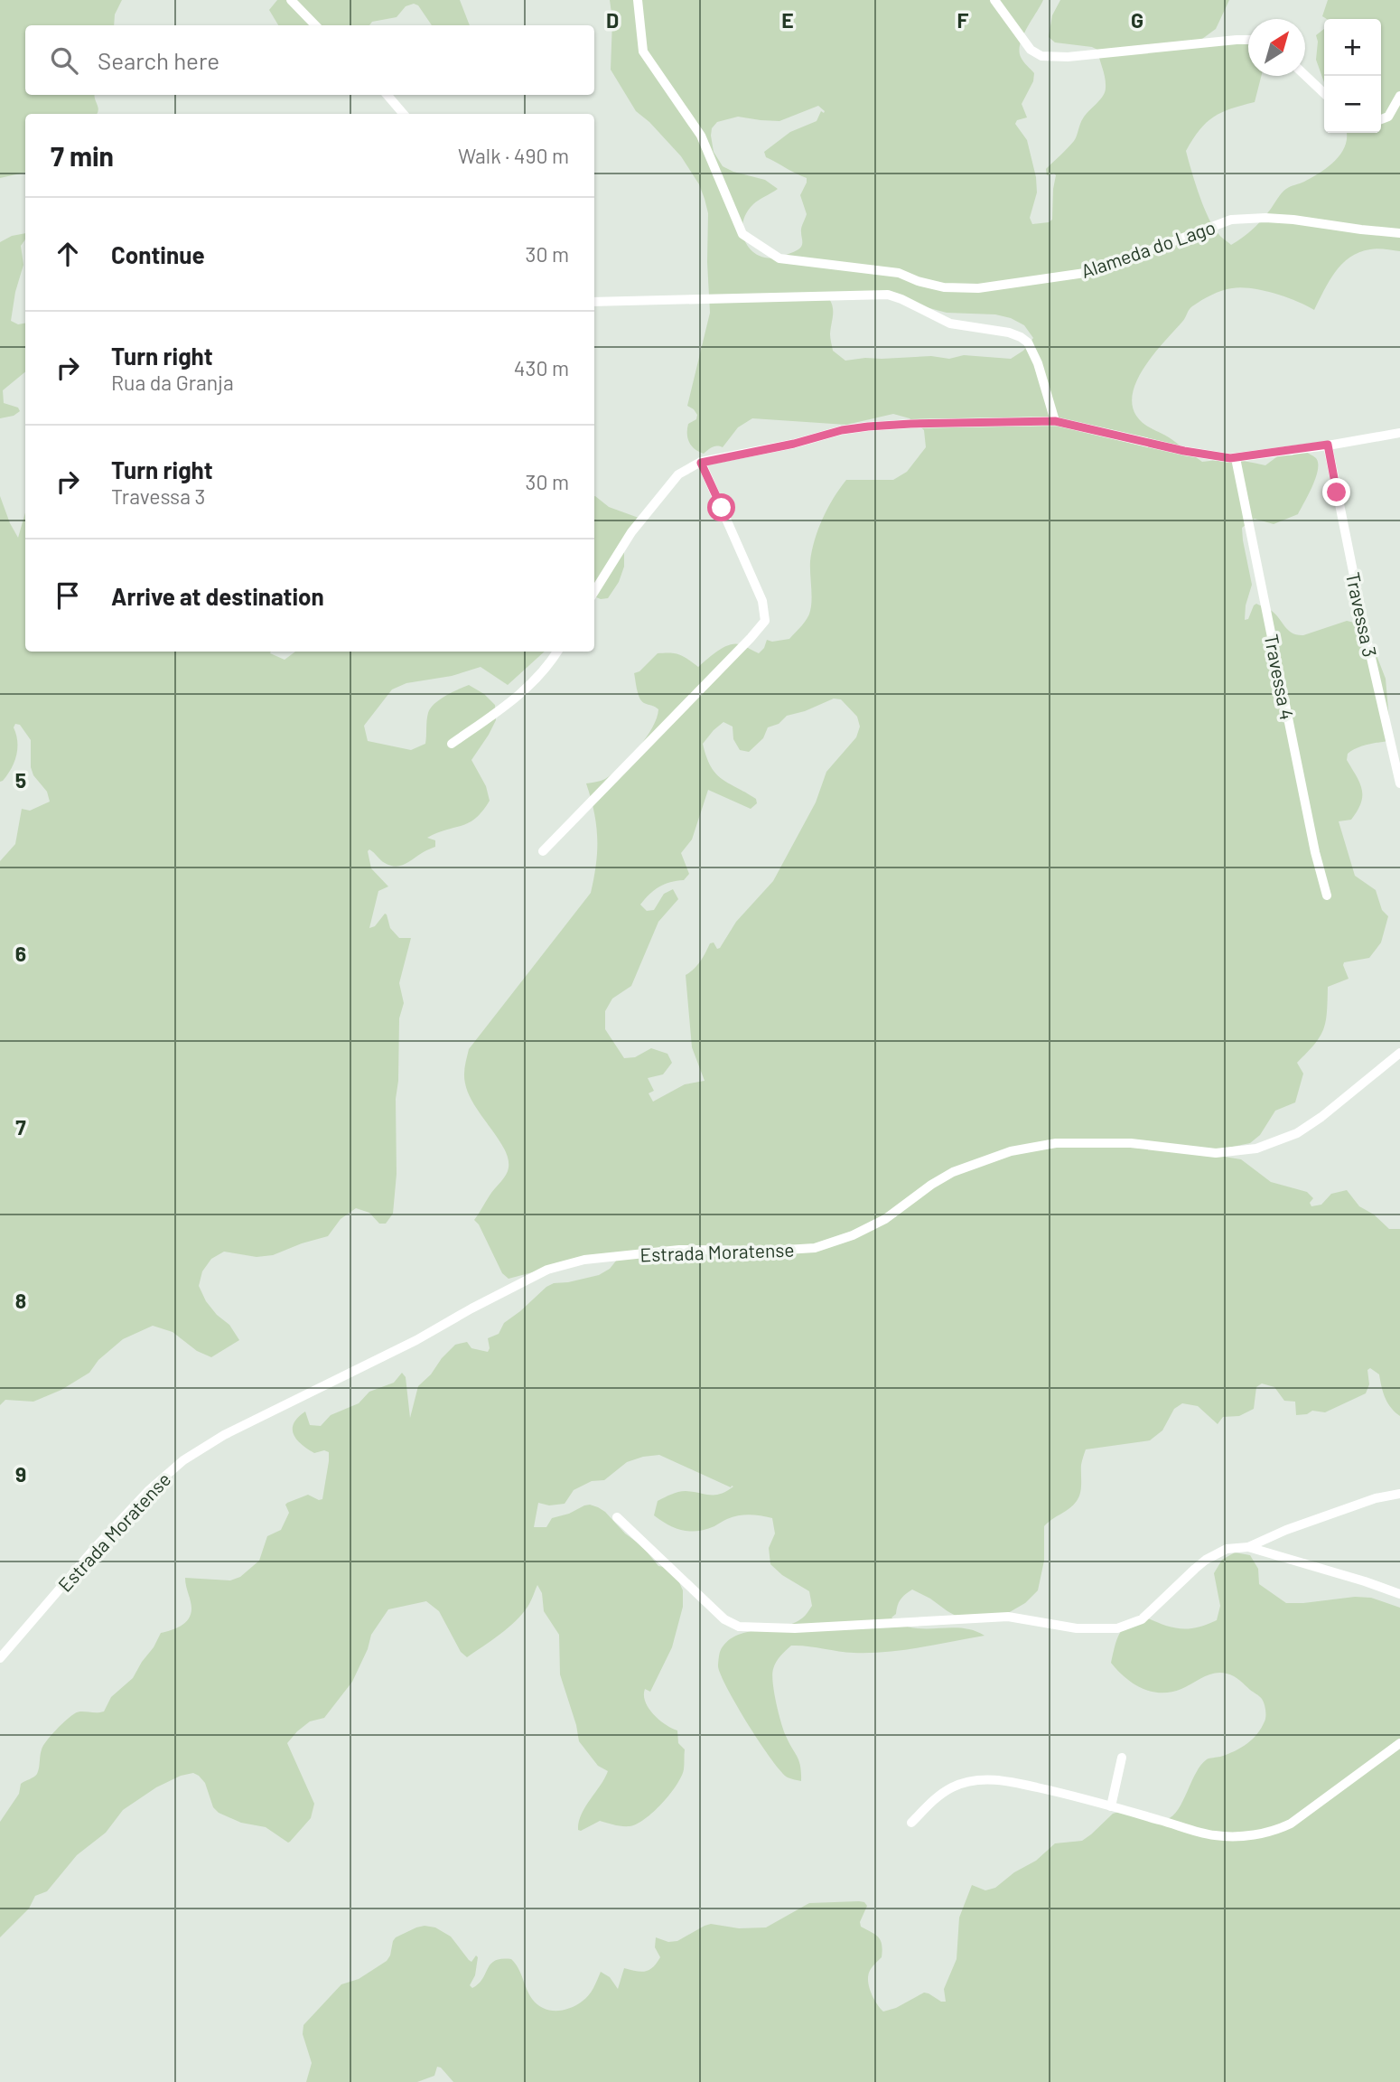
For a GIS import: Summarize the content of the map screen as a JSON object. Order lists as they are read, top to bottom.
{
  "streets": {
    "street": [
      "Alameda do Lago",
      "Travessa 3",
      "Travessa 4",
      "Estrada Moratense"
    ]
  },
  "north": "top right",
  "page": {
    "map_buttons": ["+", "−"],
    "search": "Search here",
    "heading": ["7 min", "Walk · 490 m"],
    "list": [
      ["Continue", "30 m"],
      ["Turn right", "Rua da Granja", "430 m"],
      ["Turn right", "Travessa 3", "30 m"],
      "Arrive at destination"
    ]
  },
  "grid": {
    "columns": [
      "D",
      "E",
      "F",
      "G"
    ],
    "rows": [
      "5",
      "6",
      "7",
      "8",
      "9"
    ]
  }
}
